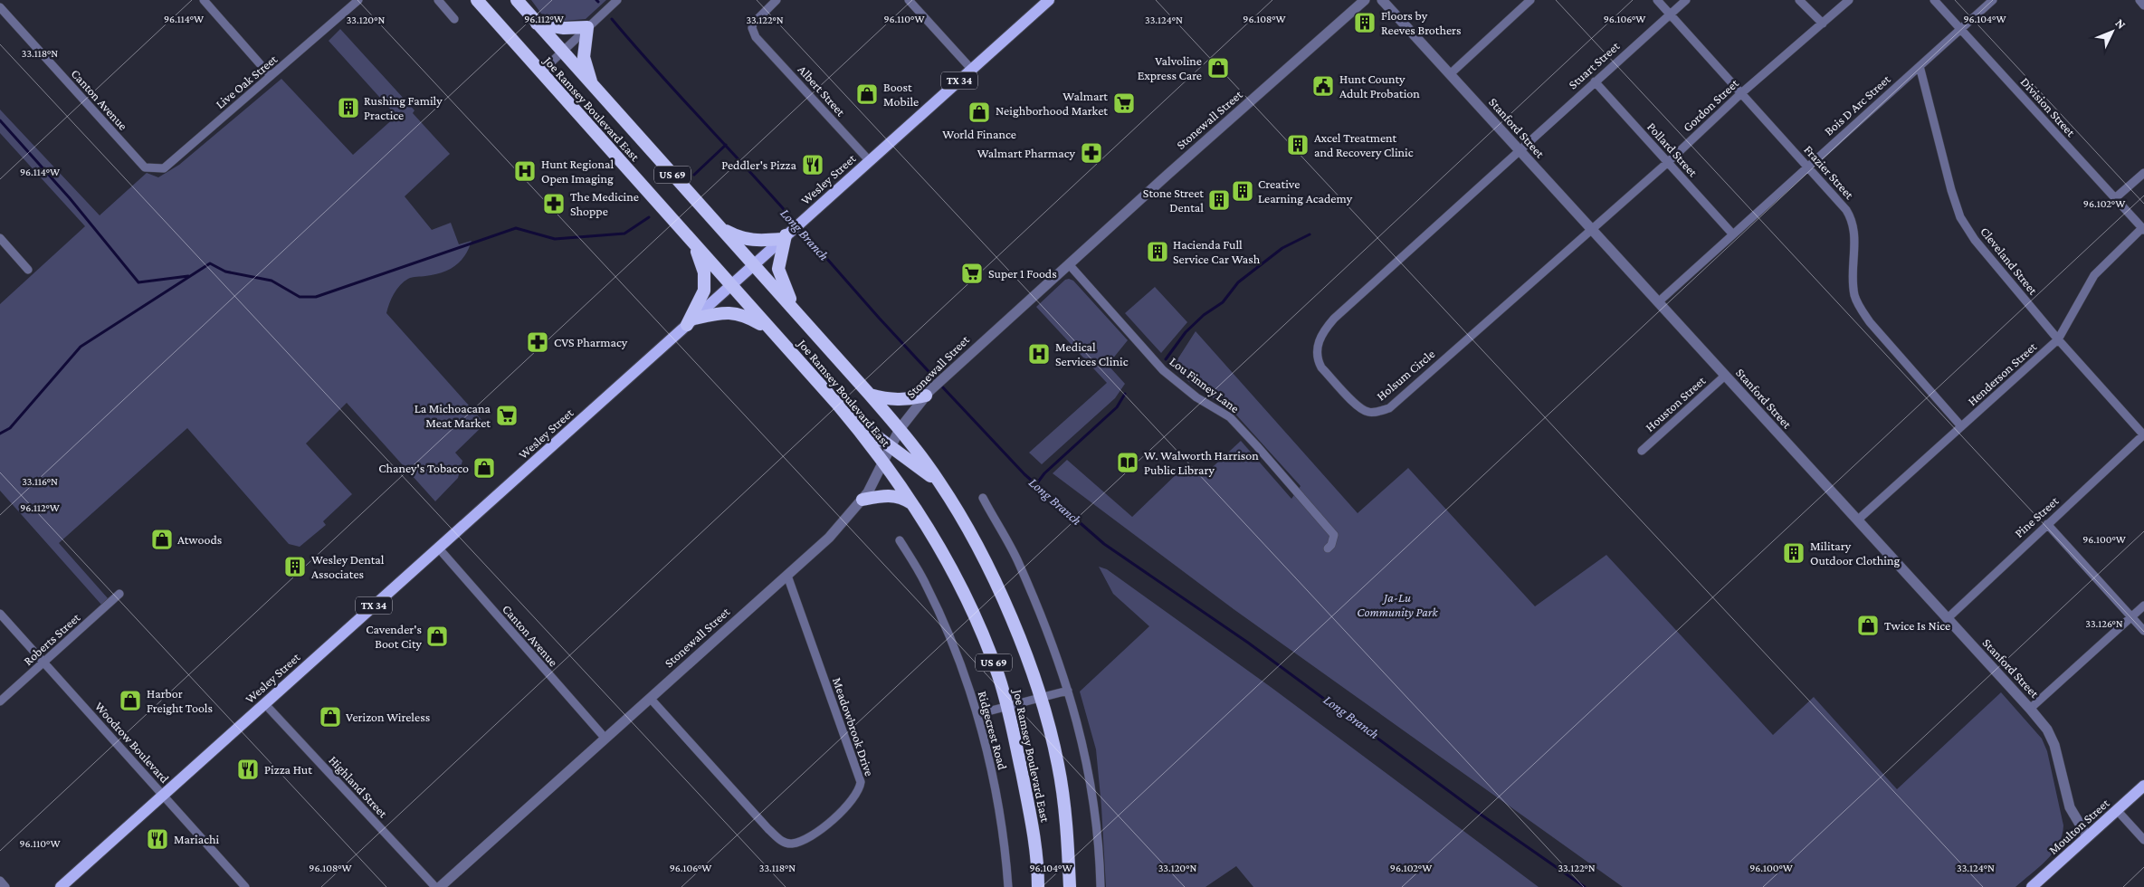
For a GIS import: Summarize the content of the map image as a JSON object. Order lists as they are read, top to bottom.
{
  "streets": {
    "highway": ["Joe Ramsey Boulevard East", "US 69"],
    "main road": ["TX 34", "Wesley Street", "Moulton Street"],
    "street": [
      "Stuart Street",
      "Live Oak Street",
      "Albert Street",
      "Canton Avenue",
      "Gordon Street",
      "Bois D Arc Street",
      "Division Street",
      "Stonewall Street",
      "Stanford Street",
      "Pollard Street",
      "Frazier Street",
      "Cleveland Street",
      "Henderson Street",
      "Holsum Circle",
      "Lou Finney Lane",
      "Houston Street",
      "Pine Street",
      "Roberts Street",
      "Meadowbrook Drive",
      "Ridgecrest Road",
      "Woodrow Boulevard",
      "Highland Street"
    ]
  },
  "crossings": [
    ["Stuart Street", "Stanford Street"],
    ["Stuart Street", "Pollard Street"],
    ["Stuart Street", "Frazier Street"],
    ["Stuart Street", "Holsum Circle"],
    ["Live Oak Street", "Canton Avenue"],
    ["Albert Street", "Wesley Street"],
    ["Canton Avenue", "Stonewall Street"],
    ["Canton Avenue", "Wesley Street"],
    ["Gordon Street", "Stanford Street"],
    ["Gordon Street", "Pollard Street"],
    ["Gordon Street", "Frazier Street"],
    ["Gordon Street", "Holsum Circle"],
    ["Bois D Arc Street", "Division Street"],
    ["Bois D Arc Street", "Stanford Street"],
    ["Bois D Arc Street", "Pollard Street"],
    ["Bois D Arc Street", "Frazier Street"],
    ["Bois D Arc Street", "Cleveland Street"],
    ["Division Street", "Henderson Street"],
    ["Joe Ramsey Boulevard East", "Stonewall Street"],
    ["Joe Ramsey Boulevard East", "Wesley Street"],
    ["Stonewall Street", "Lou Finney Lane"],
    ["Stonewall Street", "Meadowbrook Drive"],
    ["Stanford Street", "Henderson Street"],
    ["Stanford Street", "Holsum Circle"],
    ["Stanford Street", "Houston Street"],
    ["Stanford Street", "Pine Street"],
    ["Stanford Street", "Moulton Street"],
    ["Frazier Street", "Henderson Street"],
    ["Wesley Street", "Woodrow Boulevard"],
    ["Wesley Street", "Highland Street"],
    ["Cleveland Street", "Henderson Street"],
    ["Cleveland Street", "Pine Street"],
    ["Roberts Street", "Woodrow Boulevard"]
  ],
  "water": ["Long Branch"],
  "parks": ["Ja-Lu Community Park"],
  "places": {
    "building": [
      "Floors by Reeves Brothers",
      "Rushing Family Practice",
      "Axcel Treatment and Recovery Clinic",
      "Creative Learning Academy",
      "Stone Street Dental",
      "Hacienda Full Service Car Wash",
      "Military Outdoor Clothing",
      "Wesley Dental Associates"
    ],
    "shop": [
      "Valvoline Express Care",
      "Boost Mobile",
      "World Finance",
      "Chaney's Tobacco",
      "Atwoods",
      "Twice Is Nice",
      "Cavender's Boot City",
      "Harbor Freight Tools",
      "Verizon Wireless"
    ],
    "public building": ["Hunt County Adult Probation"],
    "supermarket": ["Walmart Neighborhood Market", "Super 1 Foods", "La Michoacana Meat Market"],
    "pharmacy": ["Walmart Pharmacy", "The Medicine Shoppe", "CVS Pharmacy"],
    "restaurant": ["Peddler's Pizza", "Pizza Hut", "Mariachi"],
    "hospital": ["Hunt Regional Open Imaging", "Medical Services Clinic"],
    "library": ["W. Walworth Harrison Public Library"]
  },
  "north": "top right",
  "coordinates": [
    "96.114°W",
    "96.112°W",
    "96.110°W",
    "96.108°W",
    "96.106°W",
    "96.104°W",
    "33.120°N",
    "33.122°N",
    "33.124°N",
    "33.118°N",
    "96.102°W",
    "33.116°N",
    "96.100°W",
    "33.126°N"
  ]
}
